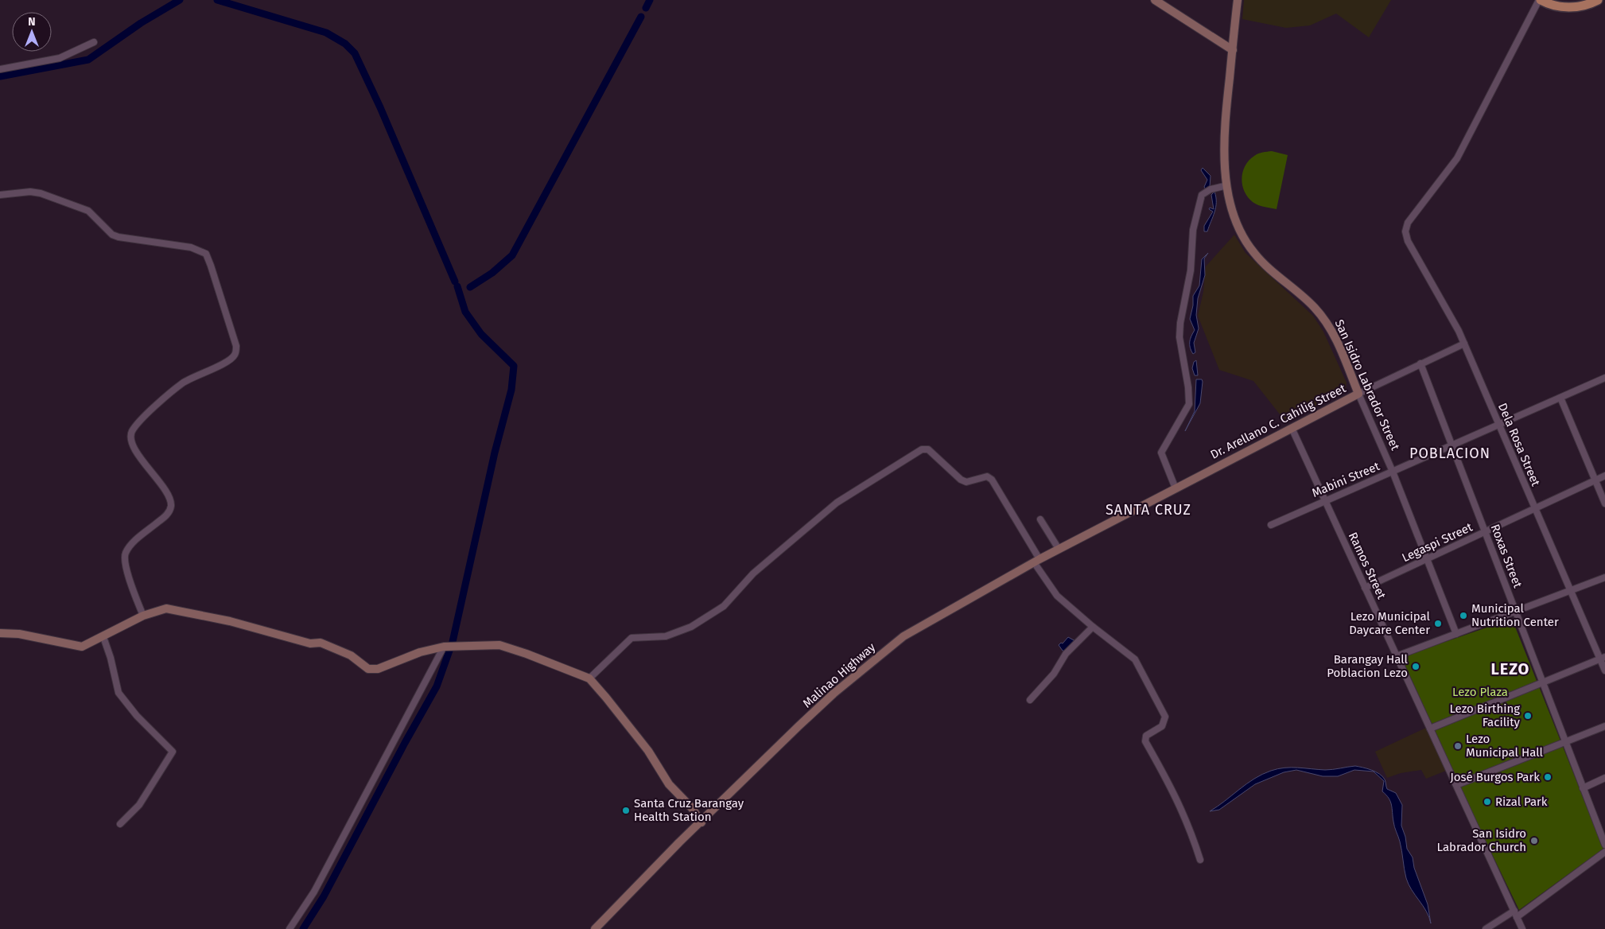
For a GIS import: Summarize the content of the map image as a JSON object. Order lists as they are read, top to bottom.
{
  "streets": {
    "main road": ["San Isidro Labrador Street", "Dr. Arellano C. Cahilig Street", "Malinao Highway"],
    "street": [
      "Dela Rosa Street",
      "Mabini Street",
      "Legaspi Street",
      "Roxas Street",
      "Ramos Street"
    ]
  },
  "crossings": [
    ["San Isidro Labrador Street", "Dr. Arellano C. Cahilig Street"],
    ["San Isidro Labrador Street", "Mabini Street"],
    ["San Isidro Labrador Street", "Legaspi Street"],
    ["Dr. Arellano C. Cahilig Street", "Dela Rosa Street"],
    ["Dr. Arellano C. Cahilig Street", "Roxas Street"],
    ["Dr. Arellano C. Cahilig Street", "Ramos Street"],
    ["Dr. Arellano C. Cahilig Street", "Malinao Highway"],
    ["Dela Rosa Street", "Mabini Street"],
    ["Dela Rosa Street", "Legaspi Street"],
    ["Mabini Street", "Roxas Street"],
    ["Mabini Street", "Ramos Street"],
    ["Legaspi Street", "Roxas Street"],
    ["Legaspi Street", "Ramos Street"]
  ],
  "districts": ["POBLACION", "SANTA CRUZ", "LEZO"],
  "parks": ["Lezo Plaza"],
  "places": [
    "Municipal Nutrition Center",
    "Lezo Municipal Daycare Center",
    "Barangay Hall Poblacion Lezo",
    "Lezo Birthing Facility",
    "Lezo Municipal Hall",
    "José Burgos Park",
    "Rizal Park",
    "Santa Cruz Barangay Health Station",
    "San Isidro Labrador Church"
  ],
  "north": "top"
}
